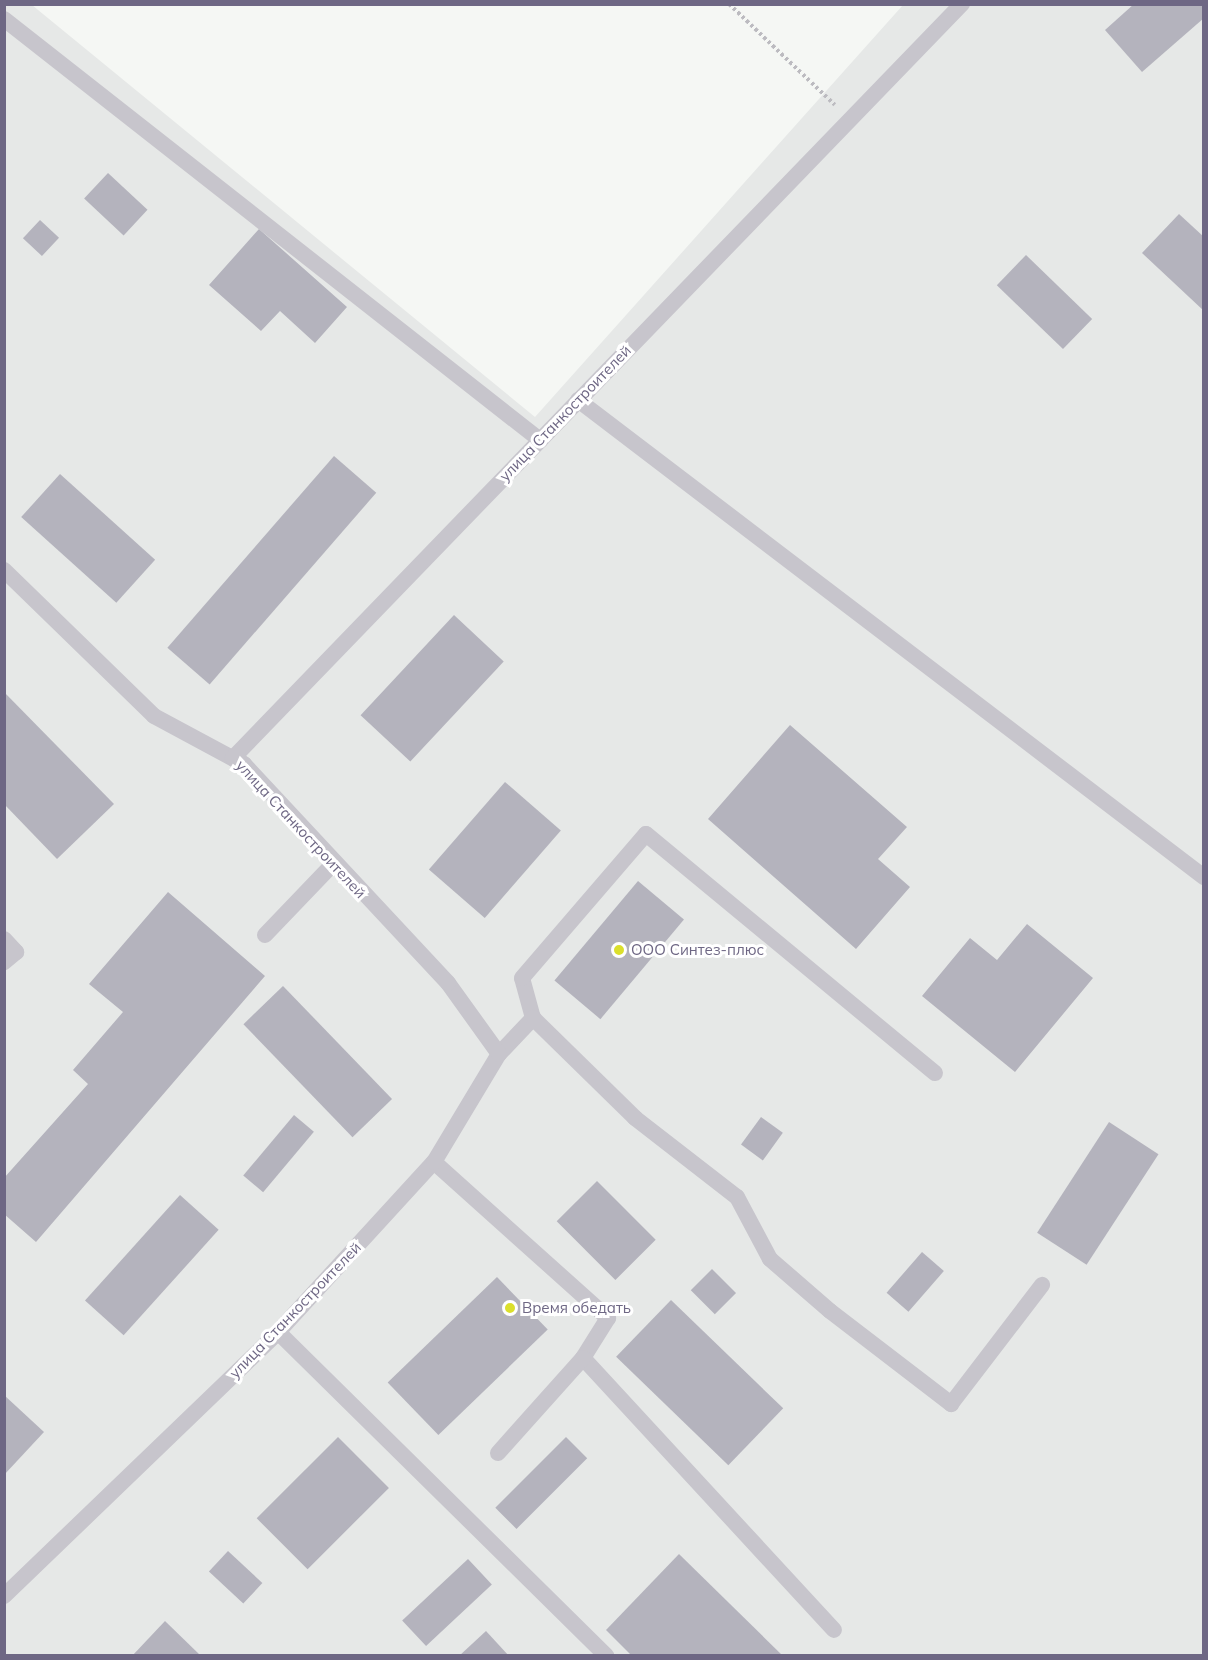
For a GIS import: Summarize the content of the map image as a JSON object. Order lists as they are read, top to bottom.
{
  "streets": {
    "lane": ["улица Станкостроителей"]
  },
  "places": ["ООО Синтез-плюс", "Время обедать"]
}
